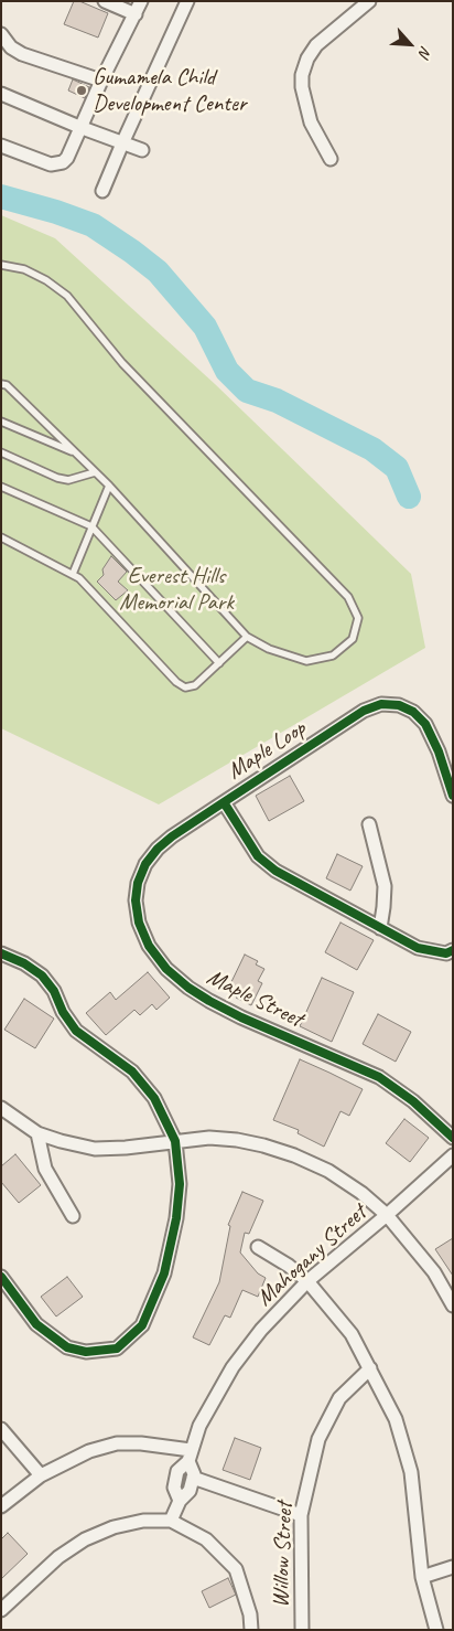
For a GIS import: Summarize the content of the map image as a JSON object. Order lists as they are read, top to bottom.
{
  "streets": {
    "street": [
      "Maple Loop",
      "Maple Street",
      "Mahogany Street",
      "Willow Street"
    ]
  },
  "crossings": [
    ["Maple Loop", "Maple Street"]
  ],
  "parks": ["Everest Hills Memorial Park"],
  "places": ["Gumamela Child Development Center"],
  "north": "bottom right"
}
